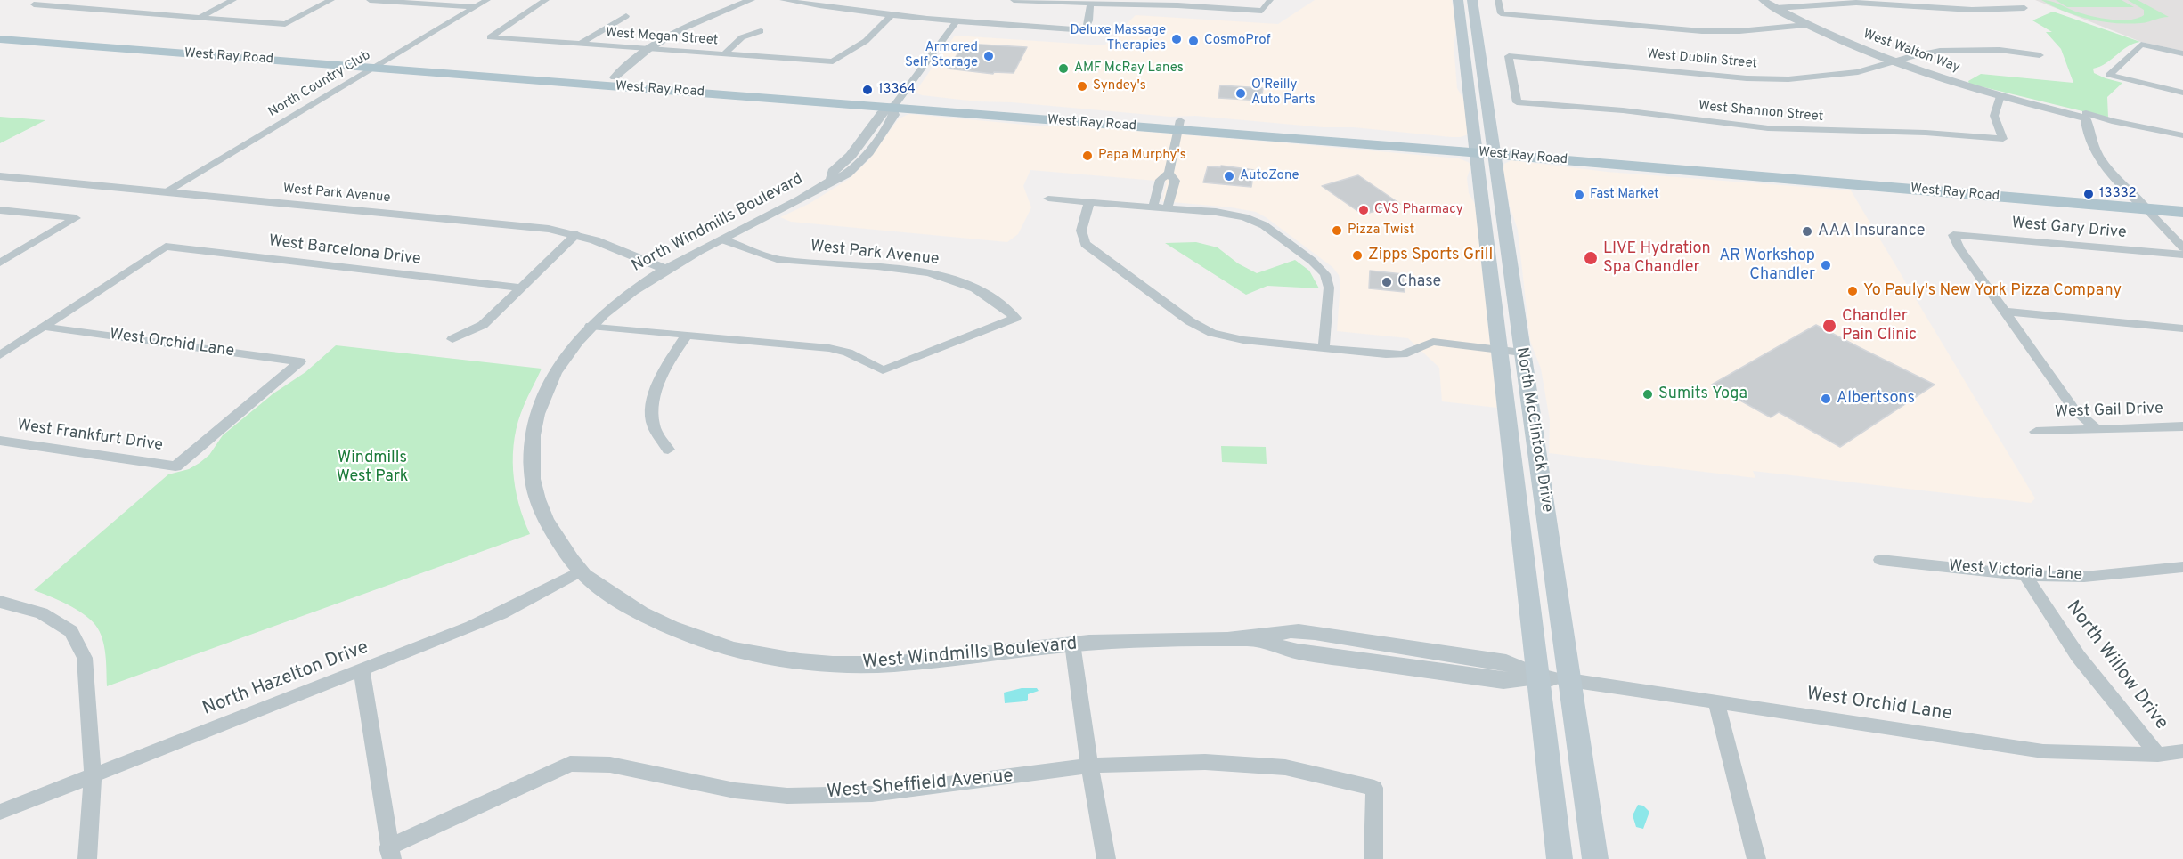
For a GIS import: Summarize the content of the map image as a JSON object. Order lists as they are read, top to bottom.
{
  "streets": {
    "main road": ["West Ray Road", "North McClintock Drive"],
    "street": [
      "West Megan Street",
      "West Walton Way",
      "West Dublin Street",
      "North Country Club",
      "West Shannon Street",
      "West Park Avenue",
      "North Windmills Boulevard",
      "West Gary Drive",
      "West Barcelona Drive",
      "West Orchid Lane",
      "West Gail Drive",
      "West Frankfurt Drive",
      "West Victoria Lane",
      "West Windmills Boulevard",
      "North Willow Drive",
      "North Hazelton Drive",
      "West Sheffield Avenue"
    ]
  },
  "crossings": [
    ["West Walton Way", "West Dublin Street"],
    ["West Walton Way", "West Shannon Street"],
    ["West Ray Road", "North Country Club"],
    ["West Ray Road", "North Windmills Boulevard"],
    ["West Ray Road", "North McClintock Drive"],
    ["West Dublin Street", "West Shannon Street"],
    ["North Country Club", "West Park Avenue"],
    ["West Park Avenue", "North Windmills Boulevard"],
    ["North Windmills Boulevard", "West Windmills Boulevard"],
    ["North Windmills Boulevard", "North Hazelton Drive"],
    ["West Barcelona Drive", "West Orchid Lane"],
    ["West Orchid Lane", "North McClintock Drive"],
    ["West Orchid Lane", "West Frankfurt Drive"],
    ["West Orchid Lane", "West Windmills Boulevard"],
    ["West Orchid Lane", "North Willow Drive"],
    ["North McClintock Drive", "West Windmills Boulevard"],
    ["West Victoria Lane", "North Willow Drive"],
    ["West Windmills Boulevard", "North Hazelton Drive"]
  ],
  "parks": ["Windmills West Park"],
  "places": [
    "Deluxe Massage Therapies",
    "CosmoProf",
    "Armored Self Storage",
    "AMF McRay Lanes",
    "Syndey's",
    "13364",
    "O'Reilly Auto Parts",
    "Papa Murphy's",
    "AutoZone",
    "13332",
    "Fast Market",
    "CVS Pharmacy",
    "Pizza Twist",
    "AAA Insurance",
    "Zipps Sports Grill",
    "LIVE Hydration Spa Chandler",
    "AR Workshop Chandler",
    "Chase",
    "Yo Pauly's New York Pizza Company",
    "Chandler Pain Clinic",
    "Sumits Yoga",
    "Albertsons"
  ]
}
